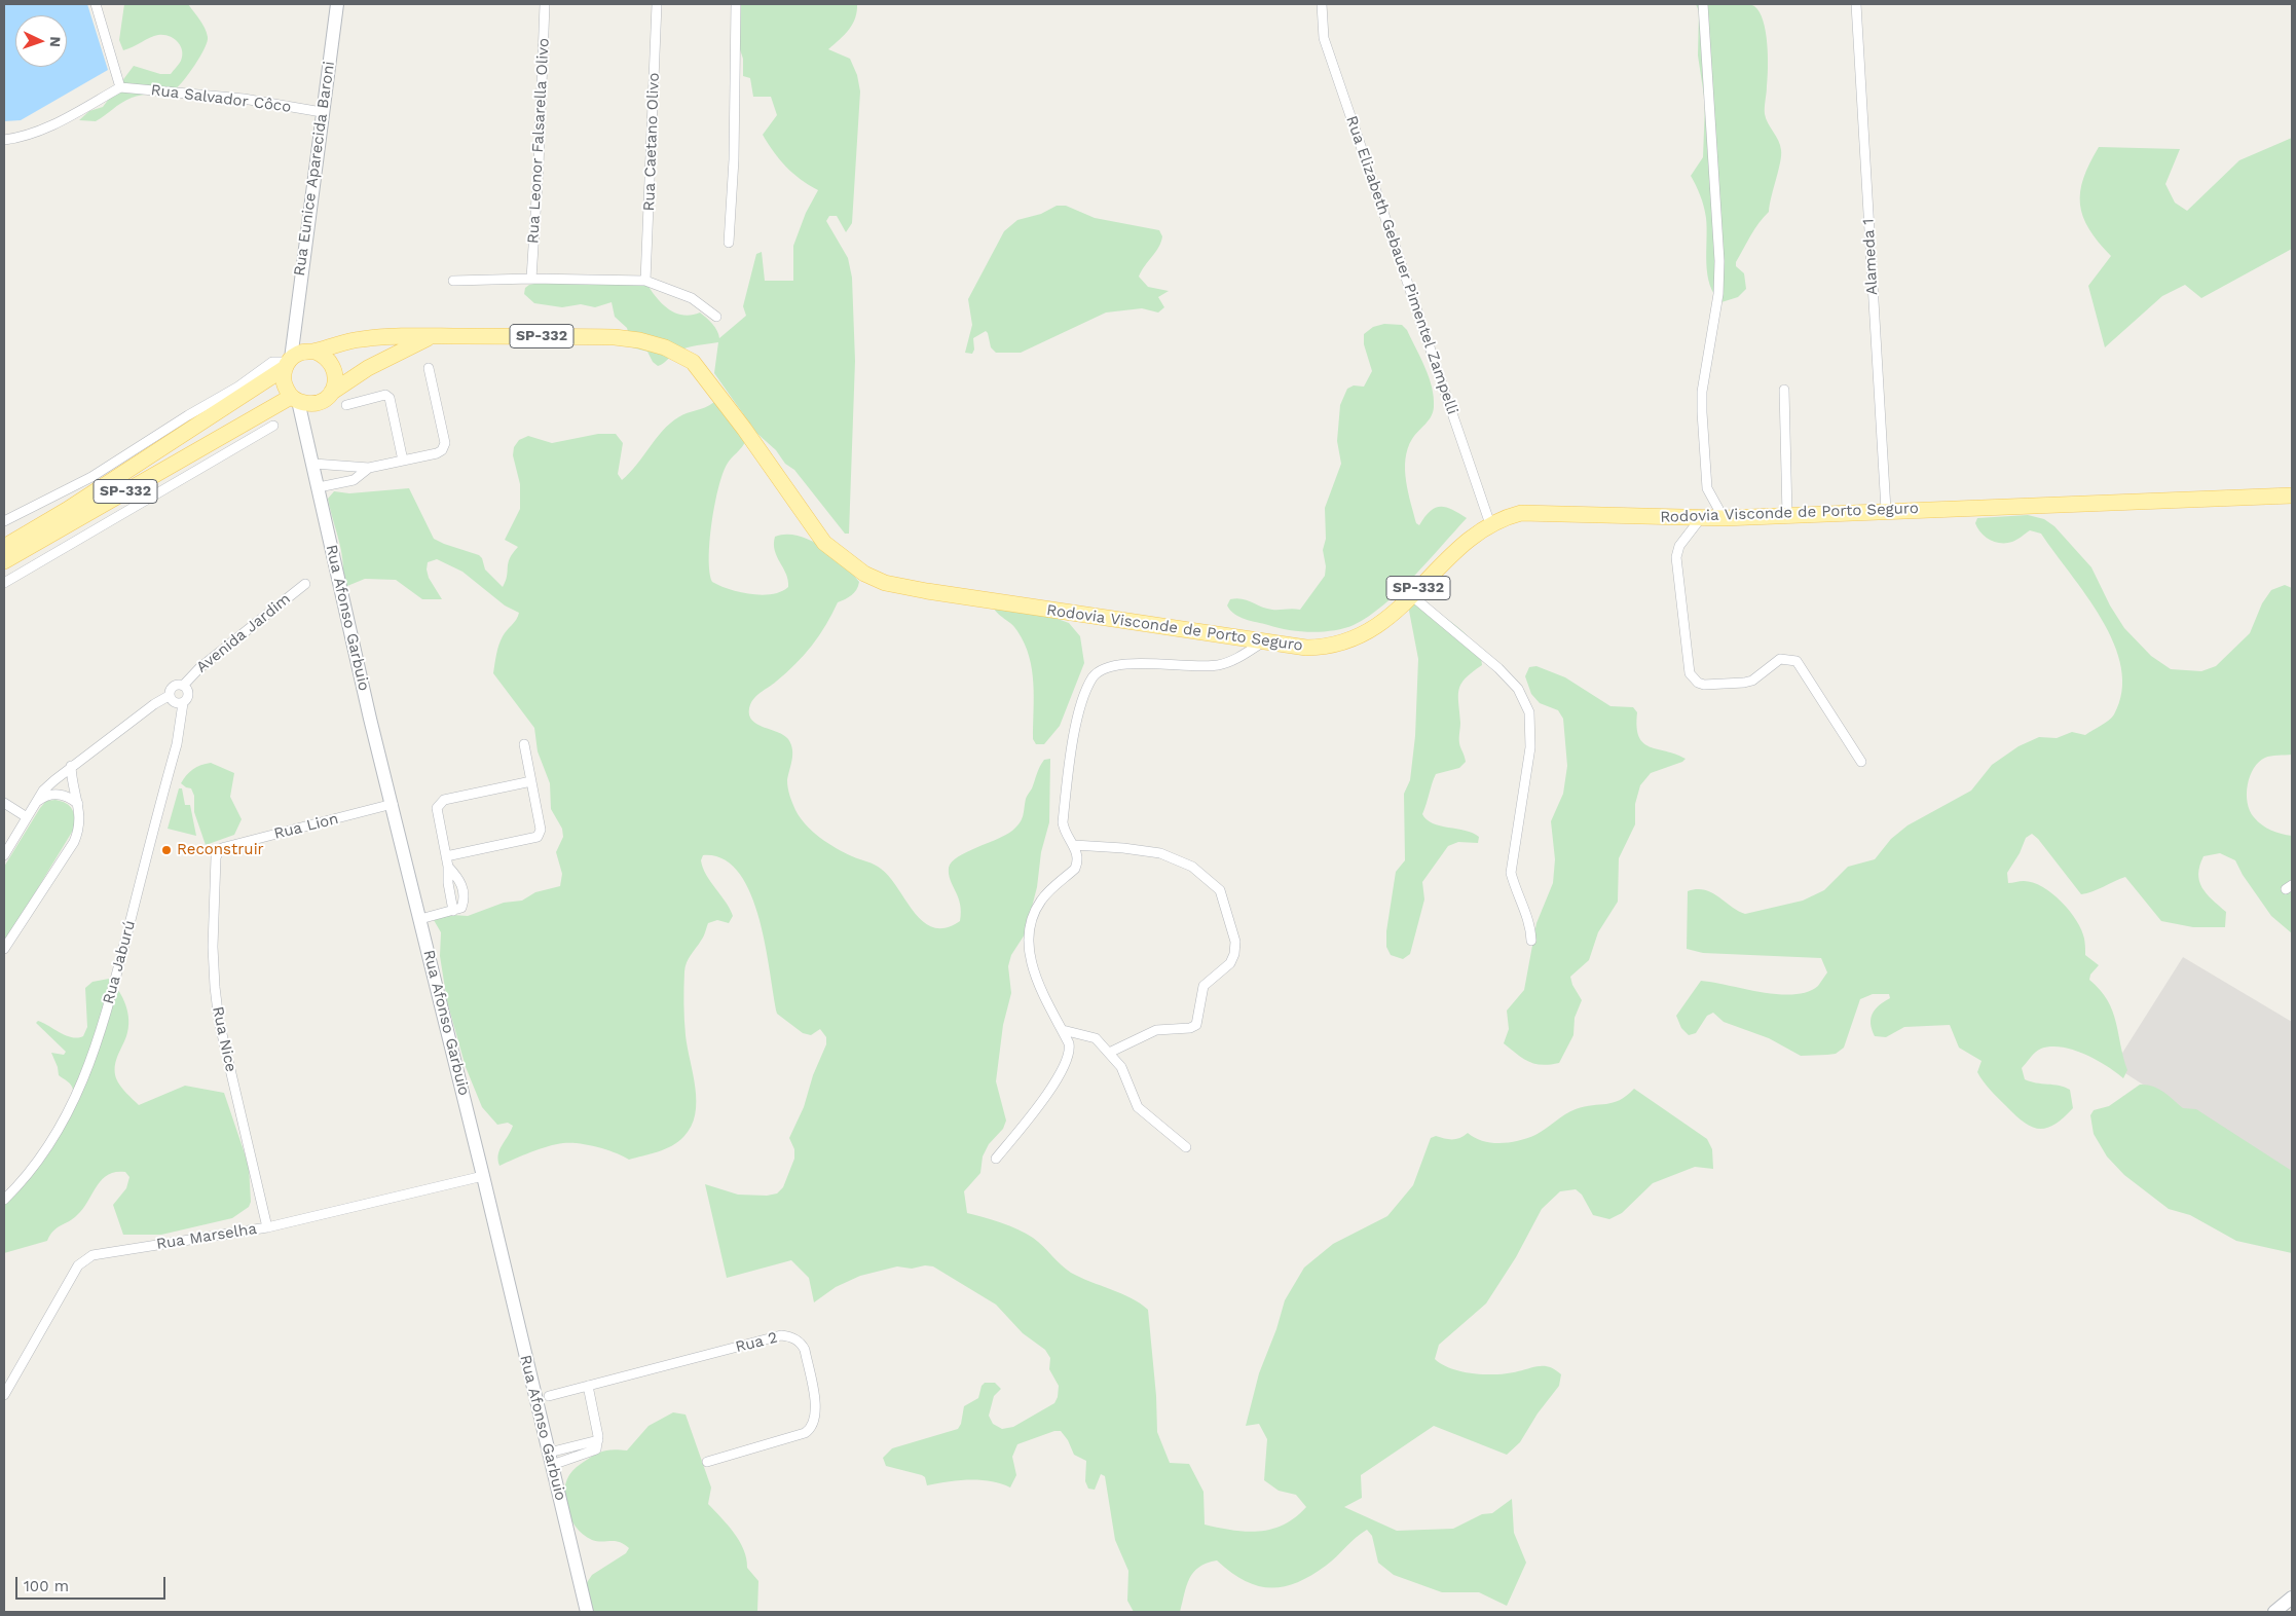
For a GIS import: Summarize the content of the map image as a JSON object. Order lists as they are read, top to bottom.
{
  "streets": {
    "main road": ["SP-332", "Rodovia Visconde de Porto Seguro"],
    "street": [
      "Rua Salvador Côco",
      "Rua Leonor Falsarella Olivo",
      "Rua Caetano Olivo",
      "Rua Eunice Aparecida Baroni",
      "Alameda 1",
      "Rua Elizabeth Gebauer Pimentel Zampelli",
      "Rua Afonso Garbuio",
      "Avenida Jardim",
      "Rua Lion",
      "Rua Jaburú",
      "Rua Nice",
      "Rua Marselha",
      "Rua 2"
    ]
  },
  "crossings": [
    ["Rua Salvador Côco", "Rua Eunice Aparecida Baroni"],
    ["Rua Eunice Aparecida Baroni", "SP-332"],
    ["Rua Eunice Aparecida Baroni", "Rodovia Visconde de Porto Seguro"],
    ["Rua Eunice Aparecida Baroni", "Rua Afonso Garbuio"],
    ["Alameda 1", "Rodovia Visconde de Porto Seguro"],
    ["Rua Elizabeth Gebauer Pimentel Zampelli", "Rodovia Visconde de Porto Seguro"],
    ["SP-332", "Rodovia Visconde de Porto Seguro"],
    ["SP-332", "Rua Afonso Garbuio"],
    ["Rodovia Visconde de Porto Seguro", "Rua Afonso Garbuio"],
    ["Rua Afonso Garbuio", "Rua Lion"],
    ["Rua Afonso Garbuio", "Rua Marselha"],
    ["Avenida Jardim", "Rua Jaburú"],
    ["Rua Lion", "Rua Nice"],
    ["Rua Nice", "Rua Marselha"]
  ],
  "places": ["Reconstruir"],
  "scale_bar": "100 m",
  "north": "right"
}
